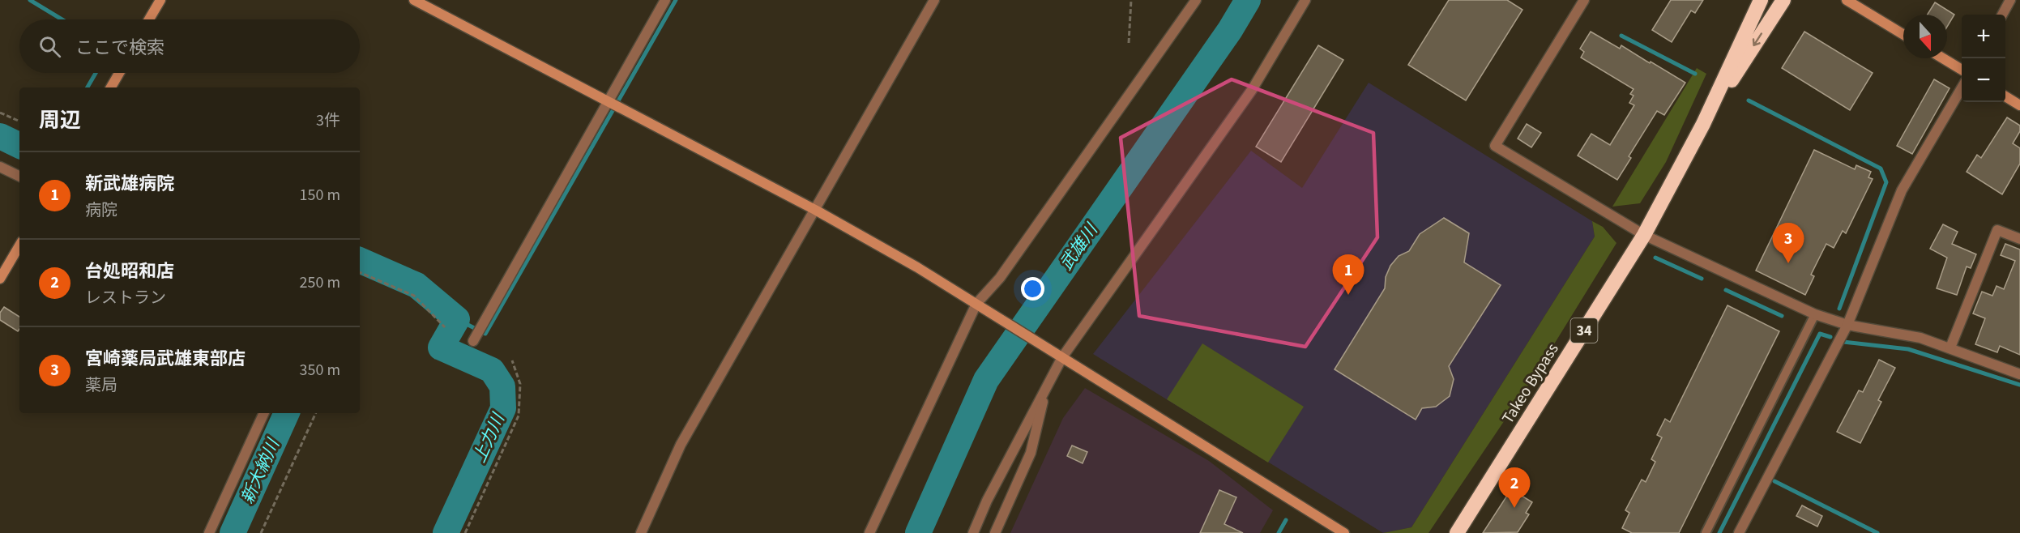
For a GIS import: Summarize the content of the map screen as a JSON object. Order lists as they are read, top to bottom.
{
  "streets": {
    "highway": ["34", "Takeo Bypass"]
  },
  "water": ["武雄川", "上力川", "新大納川"],
  "north": "bottom",
  "page": {
    "map_buttons": ["+", "−"],
    "search": "ここで検索",
    "heading": ["周辺", "3件"],
    "list": [
      {
        "mark": "1",
        "name": "新武雄病院",
        "note": "病院",
        "value": "150 m"
      },
      {
        "mark": "2",
        "name": "台処昭和店",
        "note": "レストラン",
        "value": "250 m"
      },
      {
        "mark": "3",
        "name": "宮崎薬局武雄東部店",
        "note": "薬局",
        "value": "350 m"
      }
    ],
    "pins": ["3", "1", "2"]
  }
}
